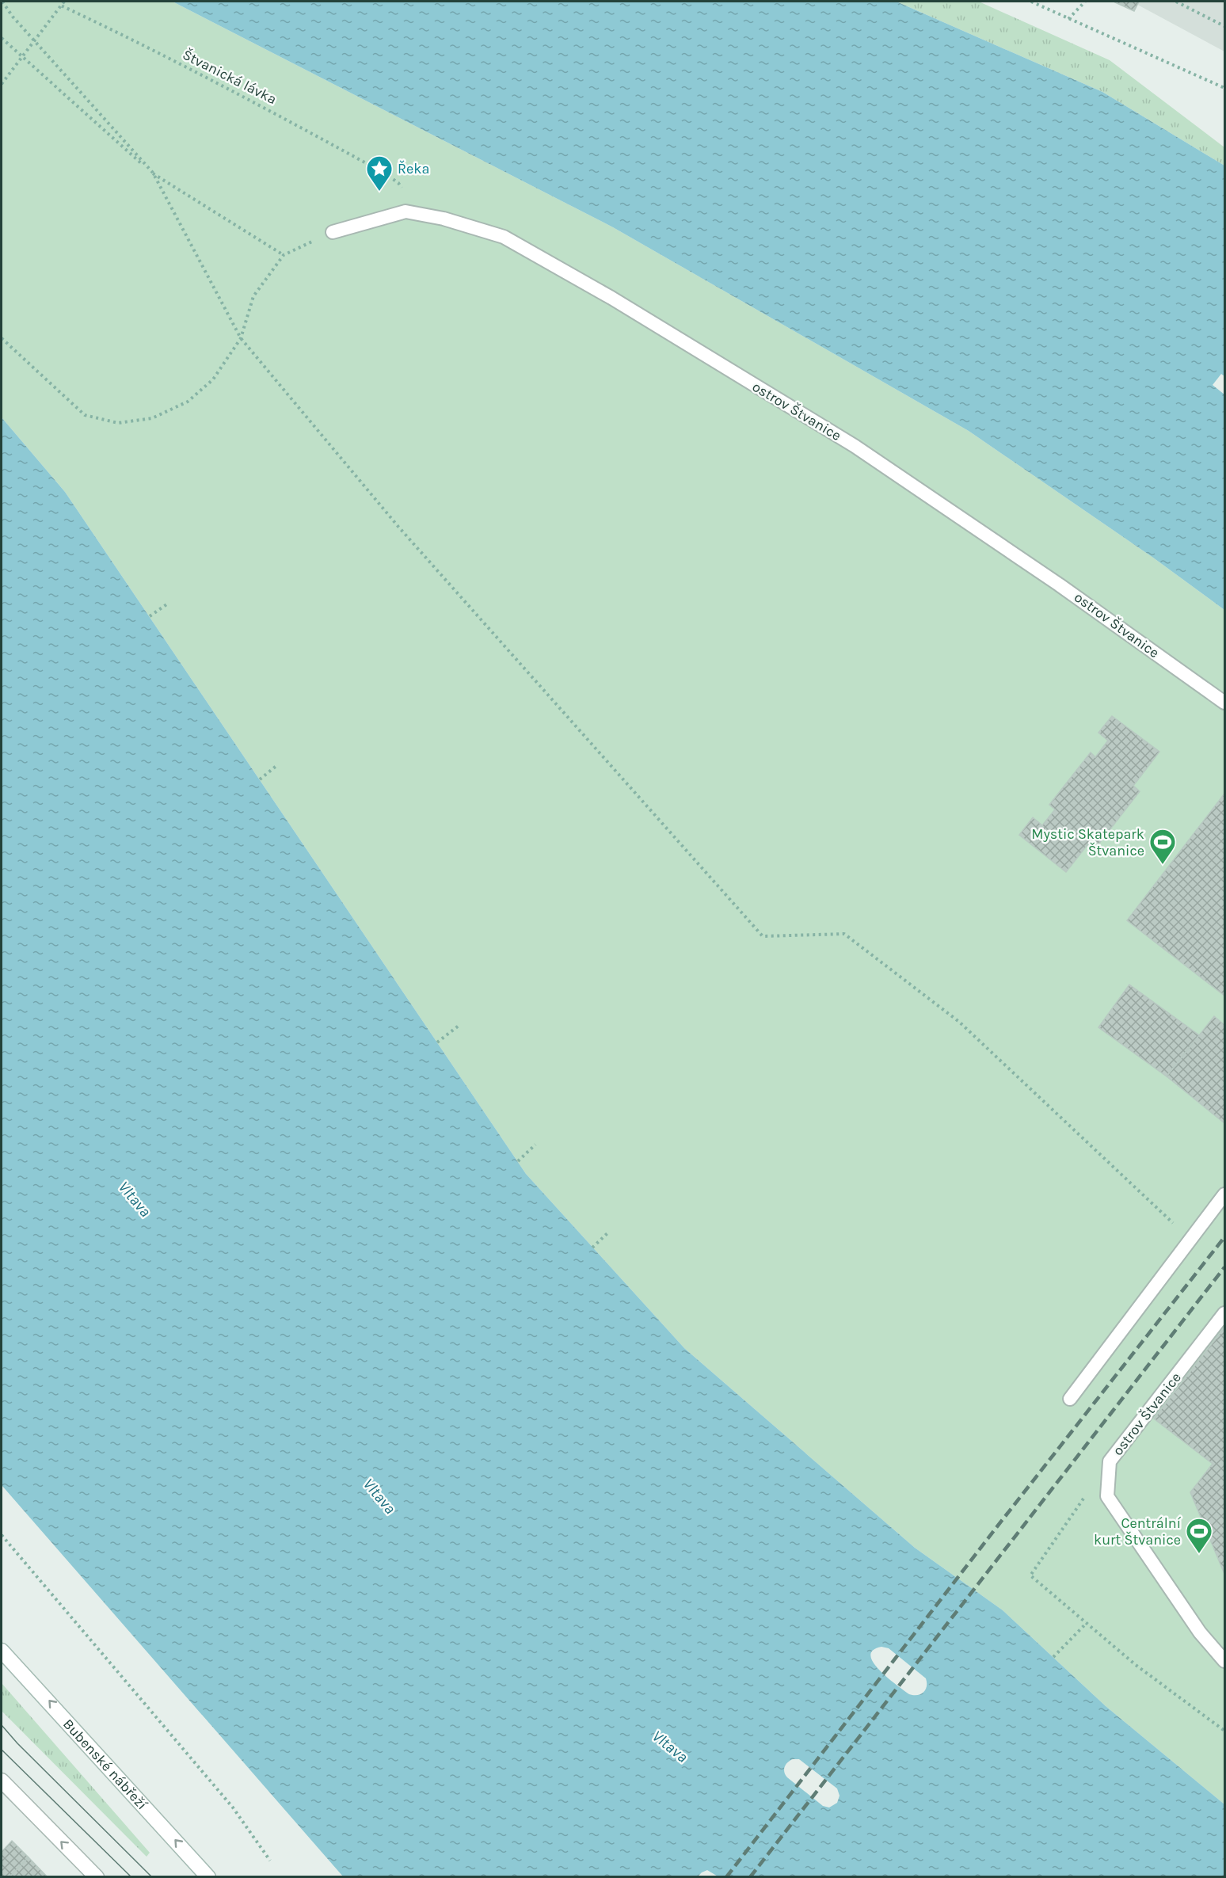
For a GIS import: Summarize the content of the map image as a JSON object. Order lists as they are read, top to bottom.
{
  "streets": {
    "main road": ["Bubenské nábřeží"],
    "lane": ["ostrov Štvanice"],
    "path": ["Štvanická lávka"]
  },
  "water": ["Vltava"],
  "places": {
    "place": ["Řeka"],
    "sports": ["Mystic Skatepark Štvanice", "Centrální kurt Štvanice"]
  }
}
